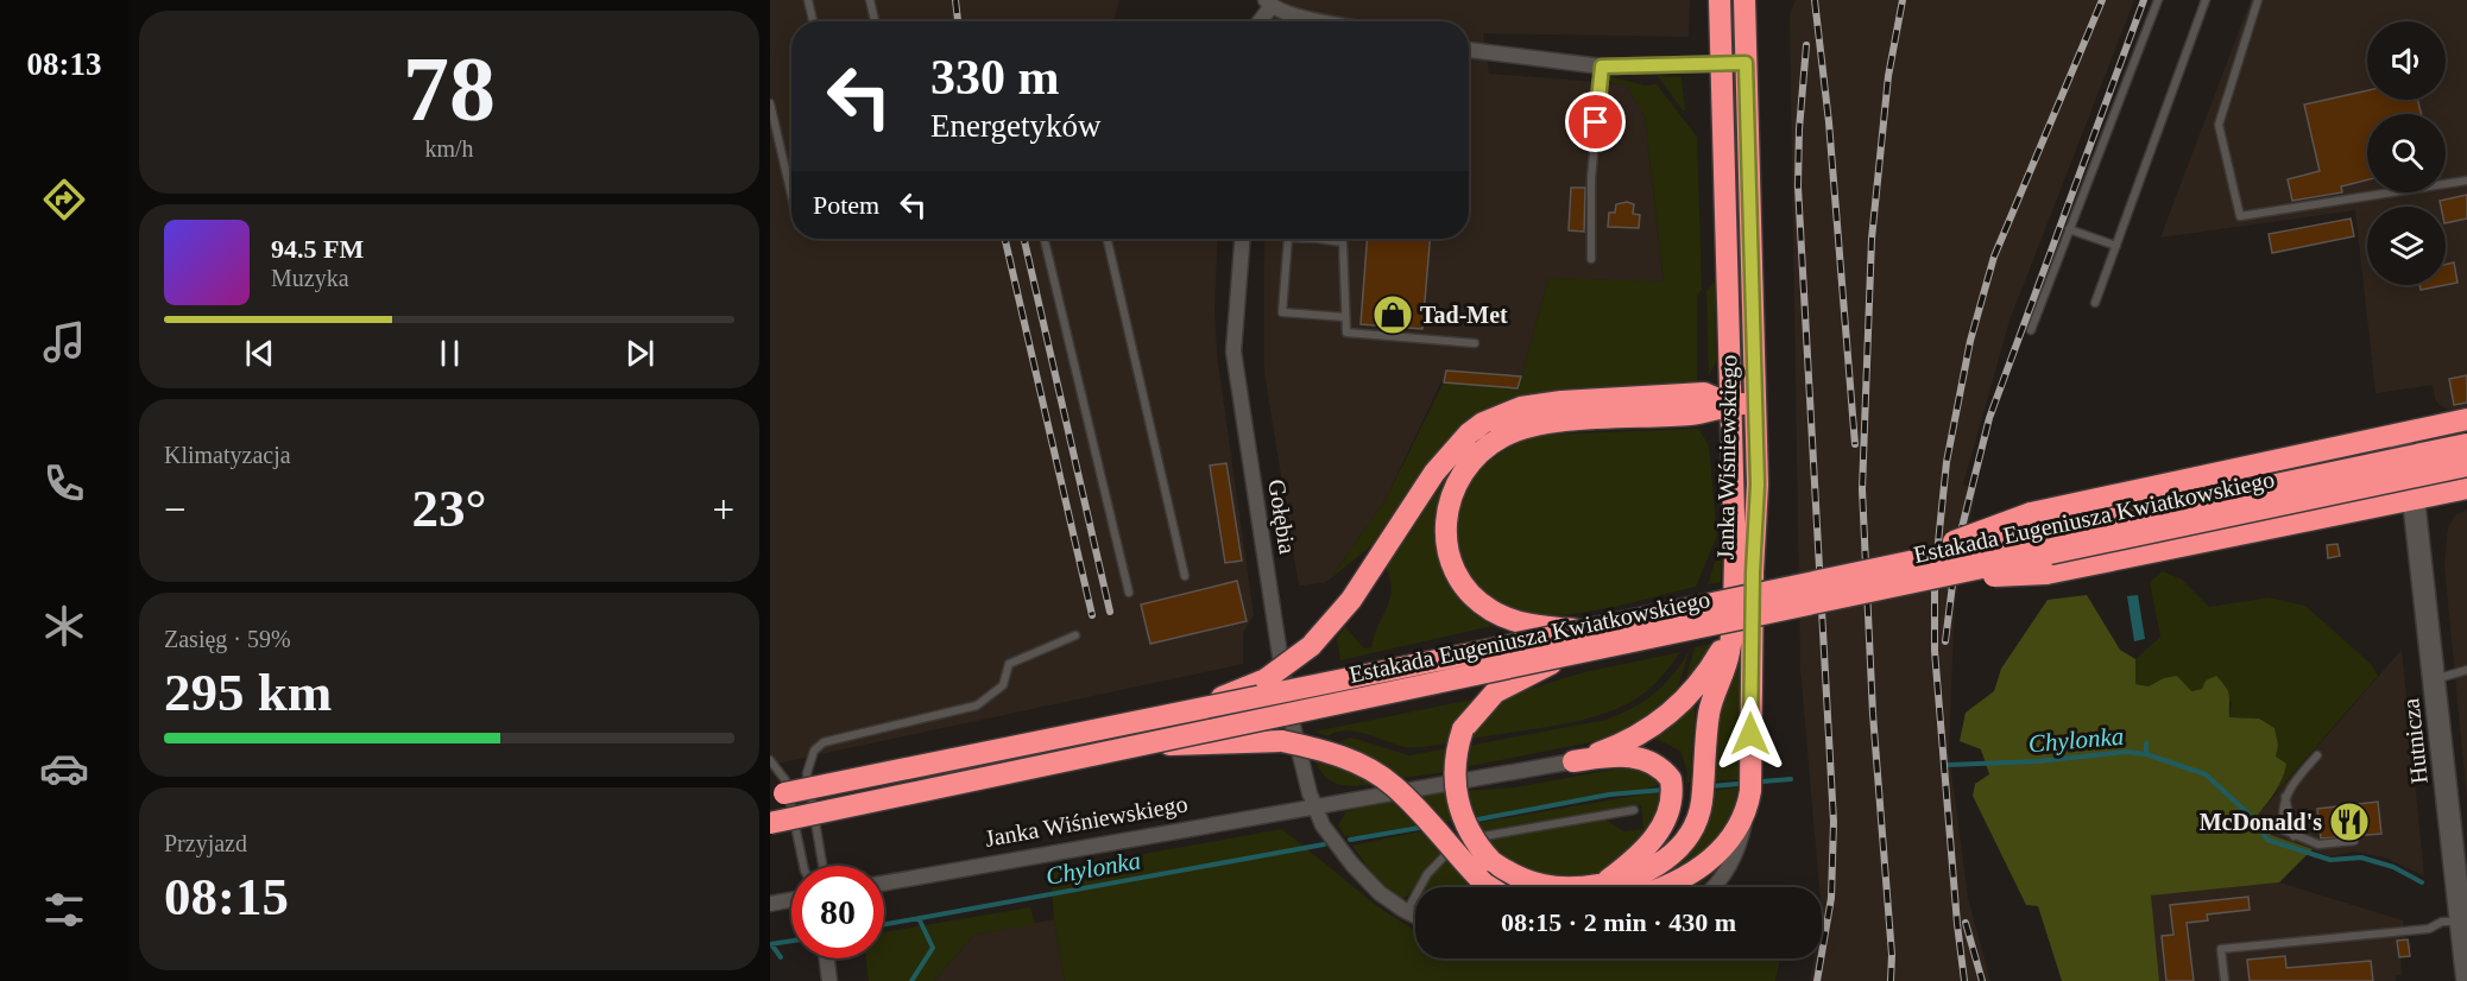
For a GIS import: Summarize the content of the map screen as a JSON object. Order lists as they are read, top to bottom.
{
  "streets": {
    "highway": ["Janka Wiśniewskiego", "Estakada Eugeniusza Kwiatkowskiego"],
    "main road": ["Hutnicza"],
    "street": ["Gołębia"]
  },
  "crossings": [
    ["Janka Wiśniewskiego", "Gołębia"],
    ["Janka Wiśniewskiego", "Estakada Eugeniusza Kwiatkowskiego"]
  ],
  "water": ["Chylonka"],
  "places": {
    "shop": ["Tad-Met"],
    "restaurant": ["McDonald's"]
  },
  "page": {
    "tabs": "08:13",
    "tile": [
      ["78", "km/h"],
      "Klimatyzacja",
      ["Zasięg · 59%", "295 km"],
      ["Przyjazd", "08:15"]
    ],
    "turn": ["330 m", "Energetyków"],
    "then": "Potem",
    "song": ["94.5 FM", "Muzyka"],
    "heat": ["−", "23°", "+"],
    "limit": "80",
    "trip": "08:15 · 2 min · 430 m"
  }
}
